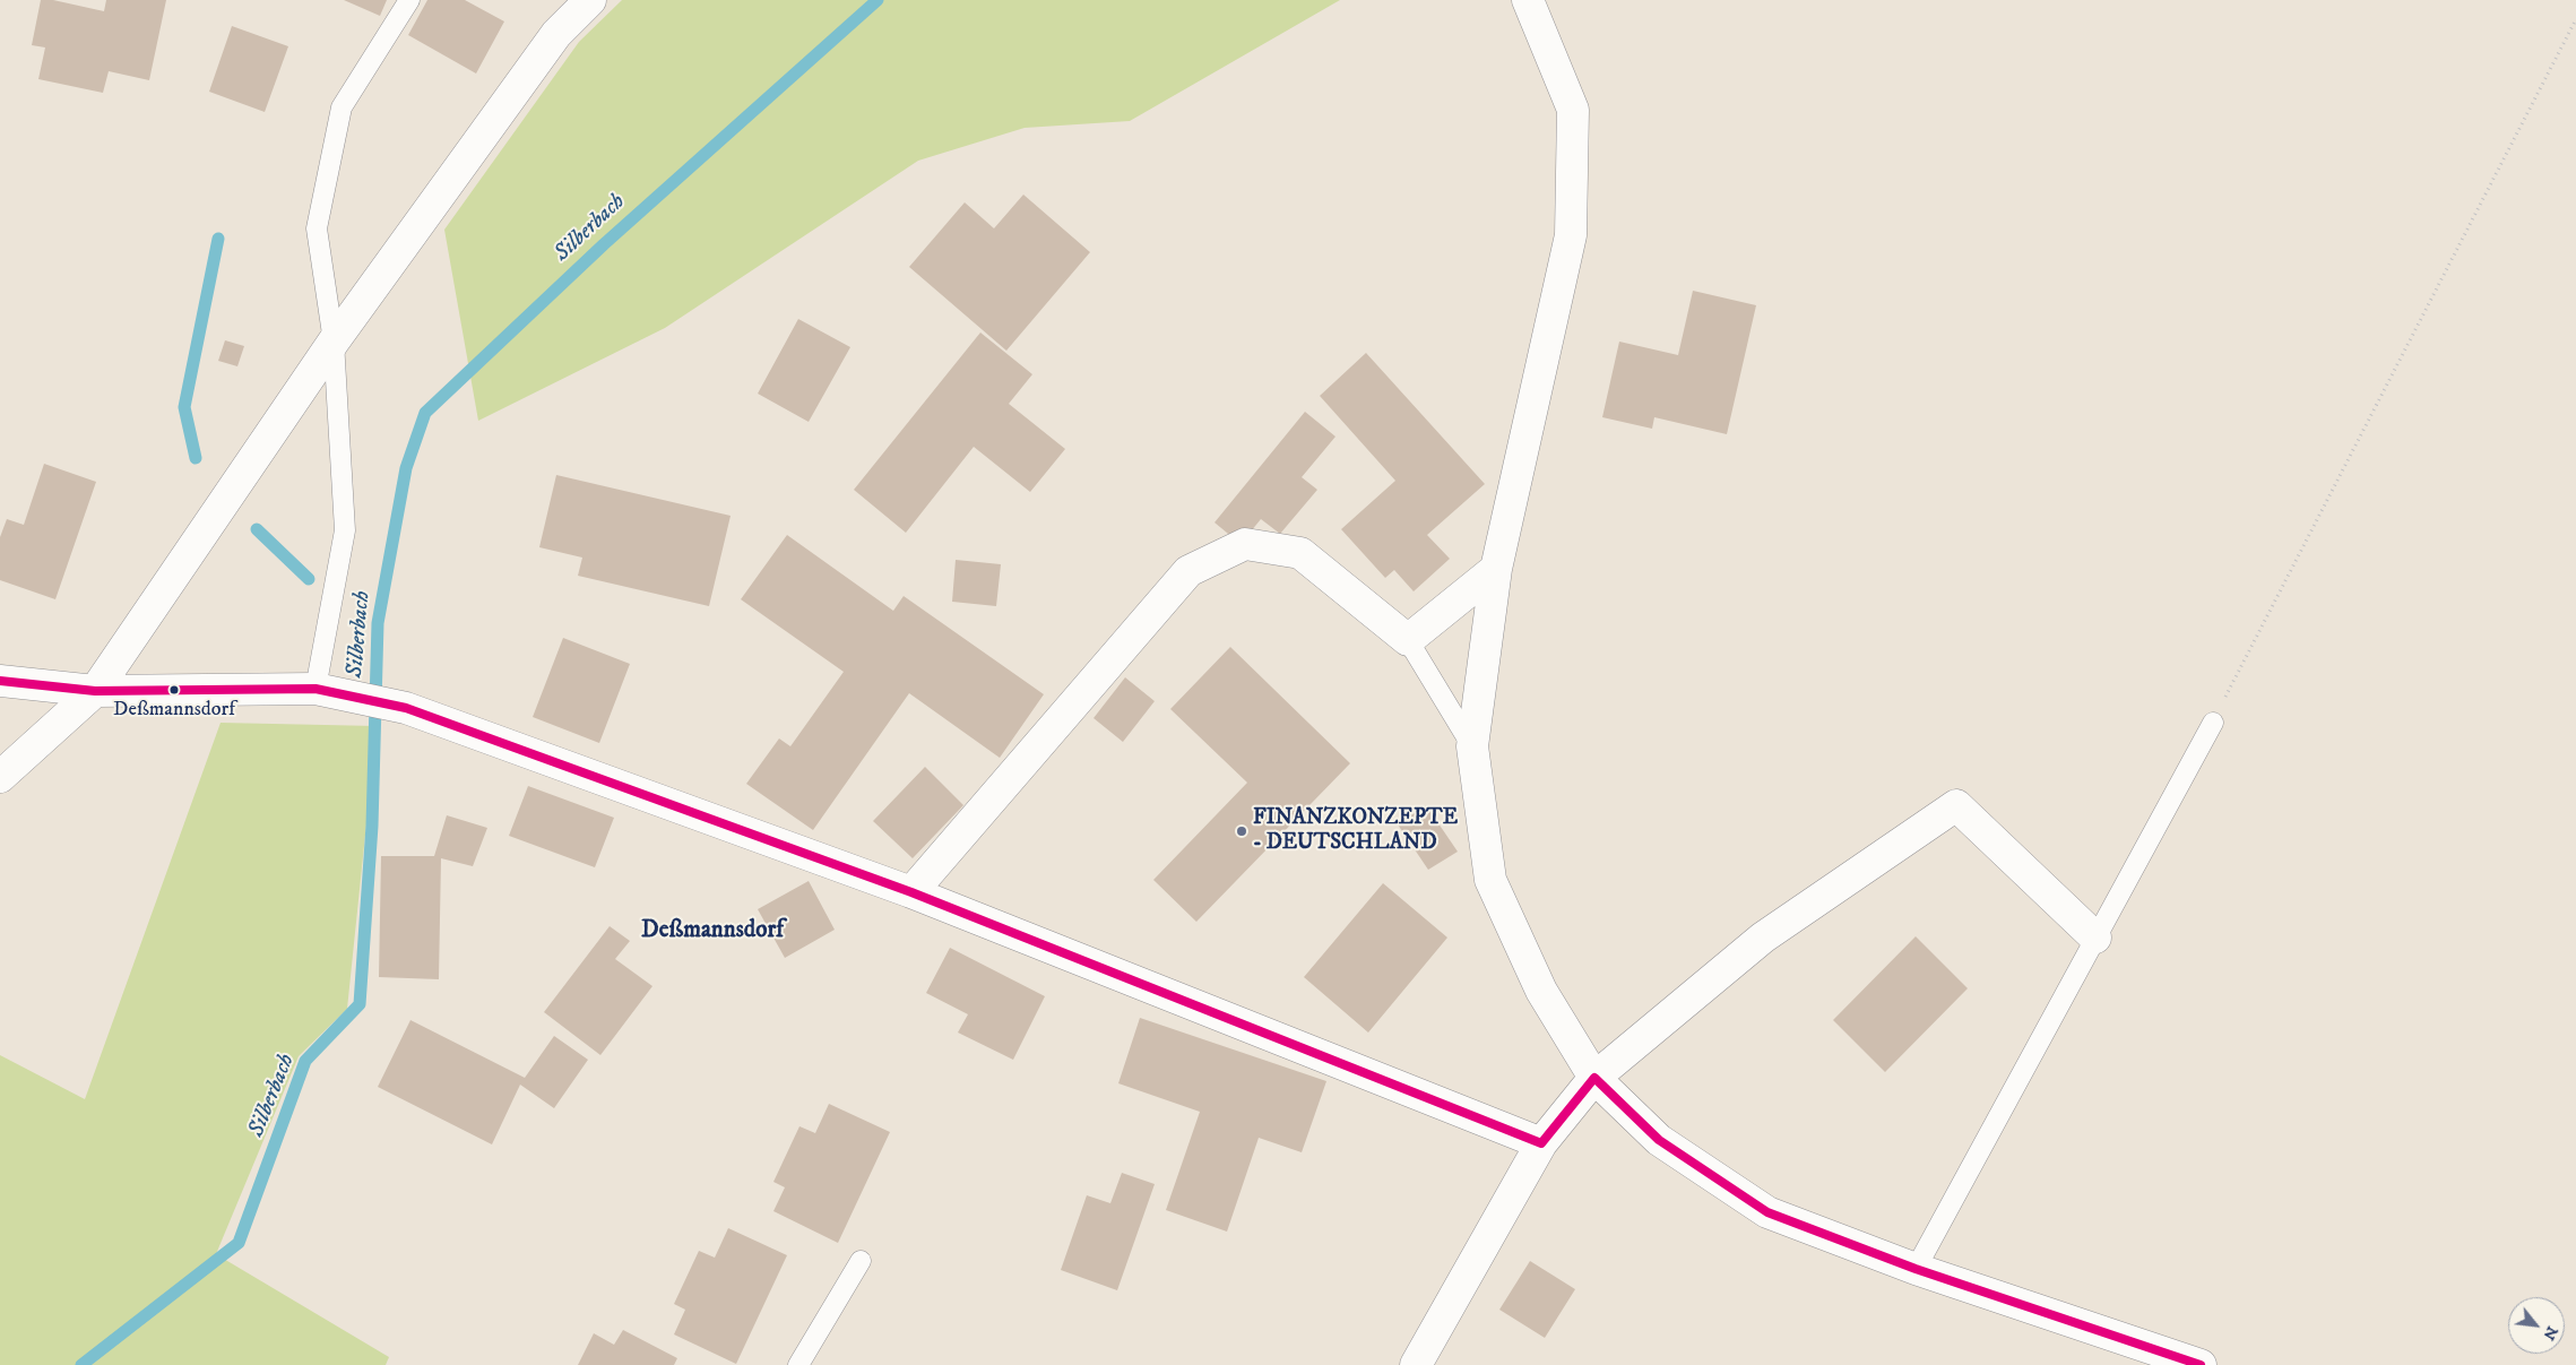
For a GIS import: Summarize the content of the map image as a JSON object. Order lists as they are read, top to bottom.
{
  "districts": ["Deßmannsdorf"],
  "water": ["Silberbach"],
  "places": ["Deßmannsdorf", "FINANZKONZEPTE - DEUTSCHLAND"],
  "north": "bottom right"
}
